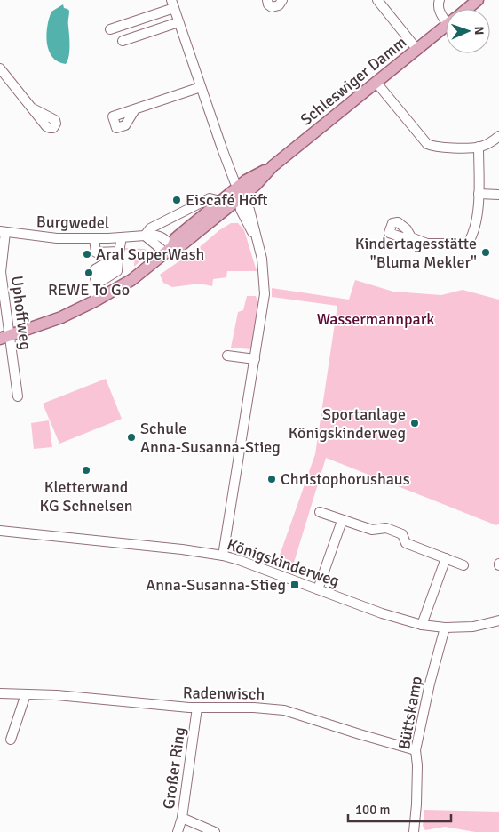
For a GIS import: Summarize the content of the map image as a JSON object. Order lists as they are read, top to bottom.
{
  "streets": {
    "main road": ["Schleswiger Damm"],
    "street": [
      "Burgwedel",
      "Uphoffweg",
      "Königskinderweg",
      "Radenwisch",
      "Büttskamp",
      "Großer Ring"
    ]
  },
  "crossings": [
    ["Schleswiger Damm", "Burgwedel"],
    ["Schleswiger Damm", "Uphoffweg"],
    ["Burgwedel", "Uphoffweg"],
    ["Königskinderweg", "Büttskamp"],
    ["Radenwisch", "Büttskamp"],
    ["Radenwisch", "Großer Ring"]
  ],
  "parks": ["Wassermannpark"],
  "places": {
    "other": [
      "Eiscafé Höft",
      "Kindertagesstätte \"Bluma Mekler\"",
      "Aral SuperWash",
      "REWE To Go",
      "Sportanlage Königskinderweg",
      "Schule Anna-Susanna-Stieg",
      "Kletterwand KG Schnelsen",
      "Christophorushaus"
    ],
    "transit": ["Anna-Susanna-Stieg"]
  },
  "scale_bar": "100 m",
  "north": "right"
}
